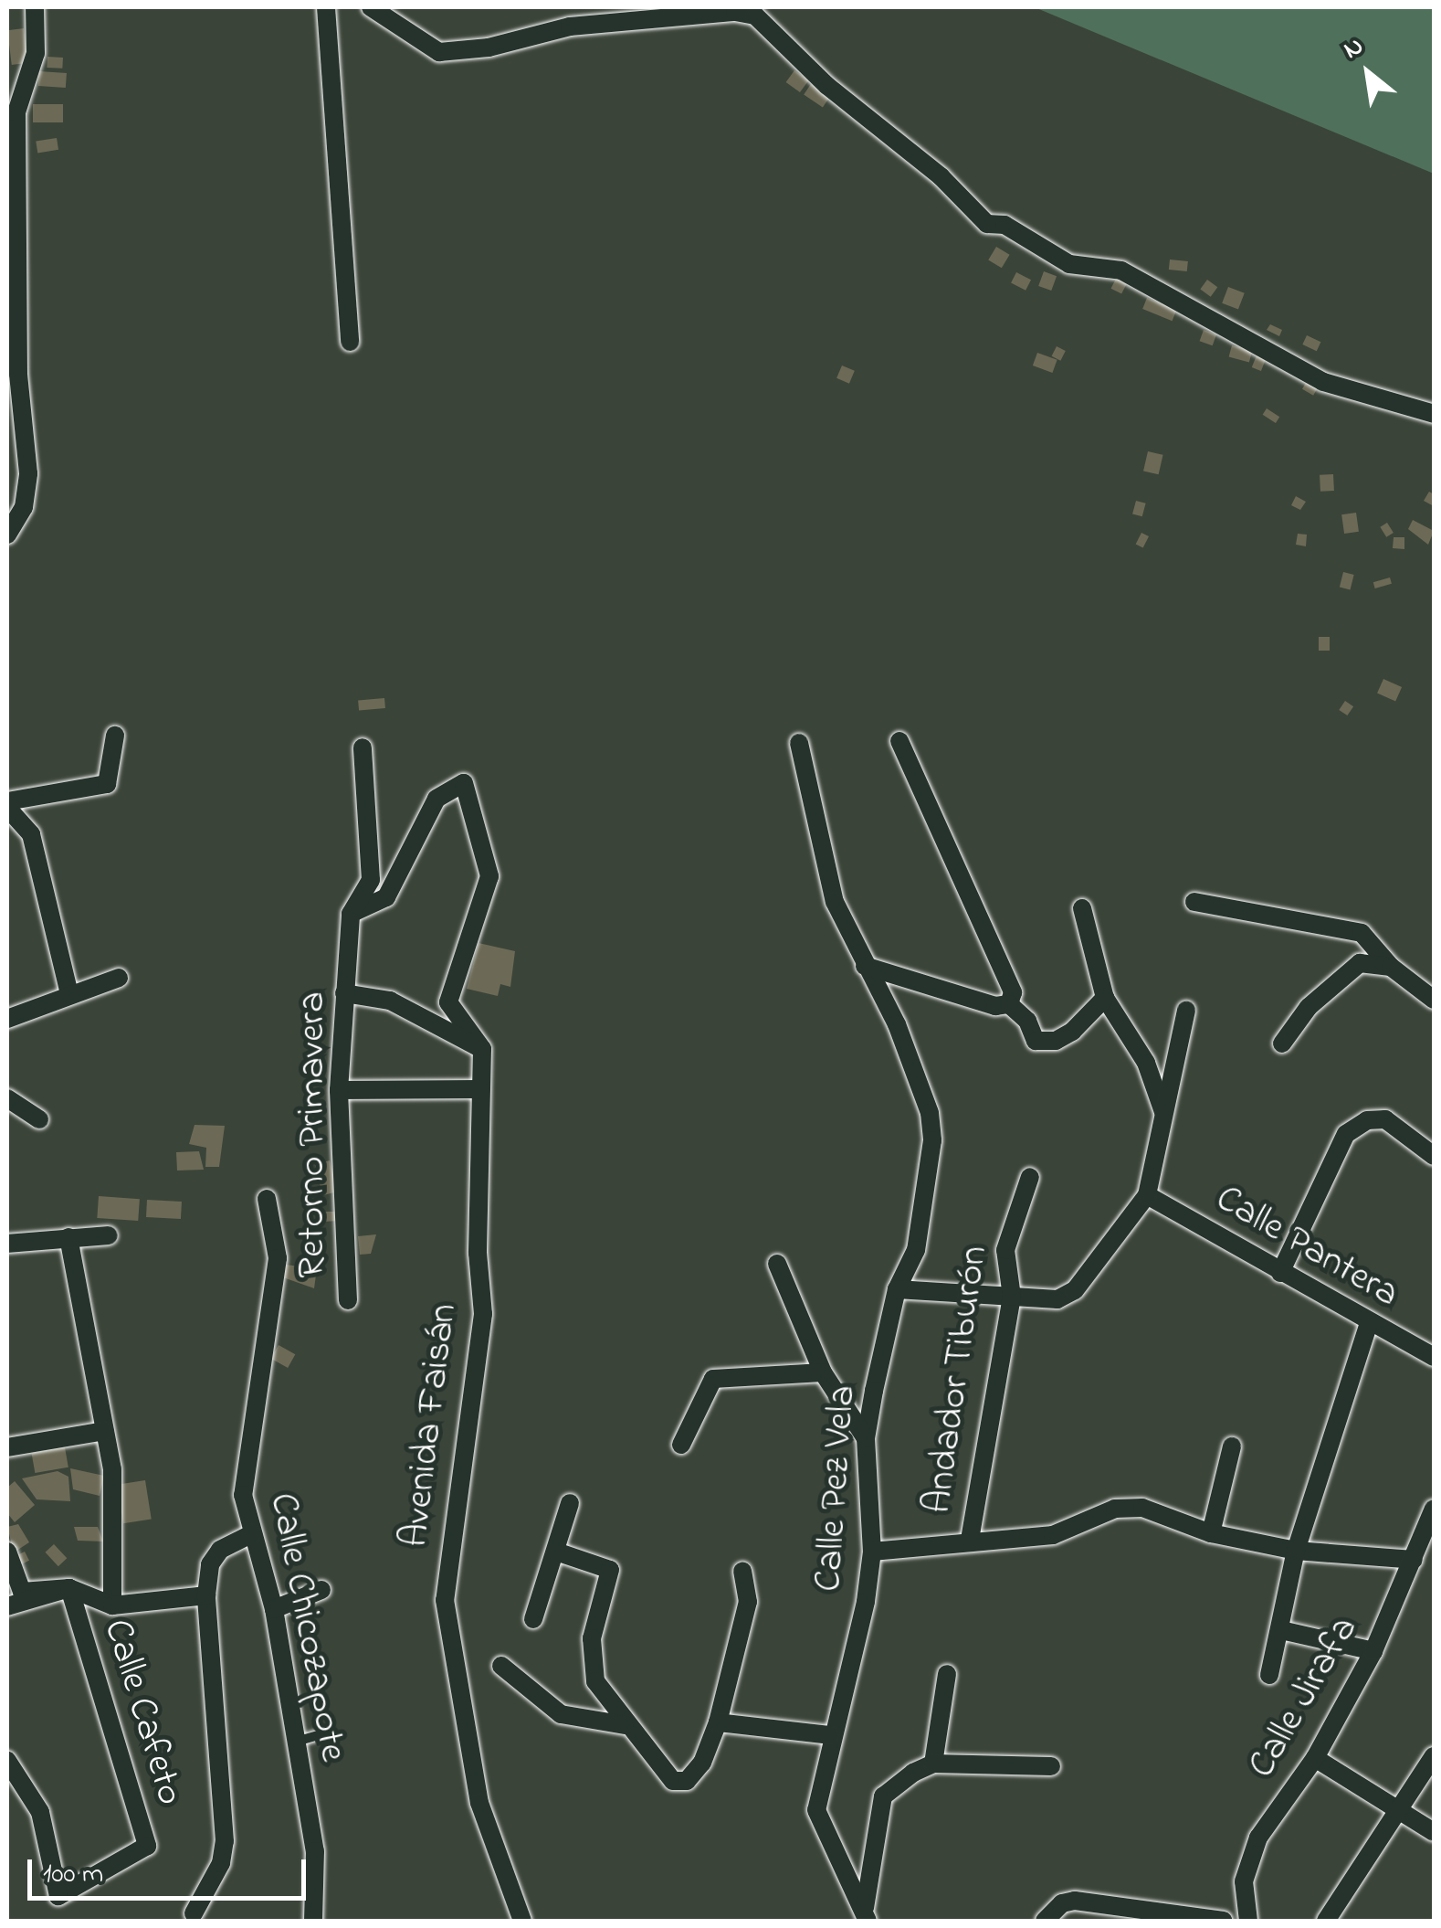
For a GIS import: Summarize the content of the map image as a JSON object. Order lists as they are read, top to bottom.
{
  "streets": {
    "street": [
      "Retorno Primavera",
      "Calle Pantera",
      "Andador Tiburón",
      "Avenida Faisán",
      "Calle Pez Vela",
      "Calle Chicozapote",
      "Calle Jirafa",
      "Calle Cafeto"
    ]
  },
  "crossings": [
    ["Calle Pantera", "Calle Jirafa"]
  ],
  "scale_bar": "100 m",
  "north": "top left"
}
